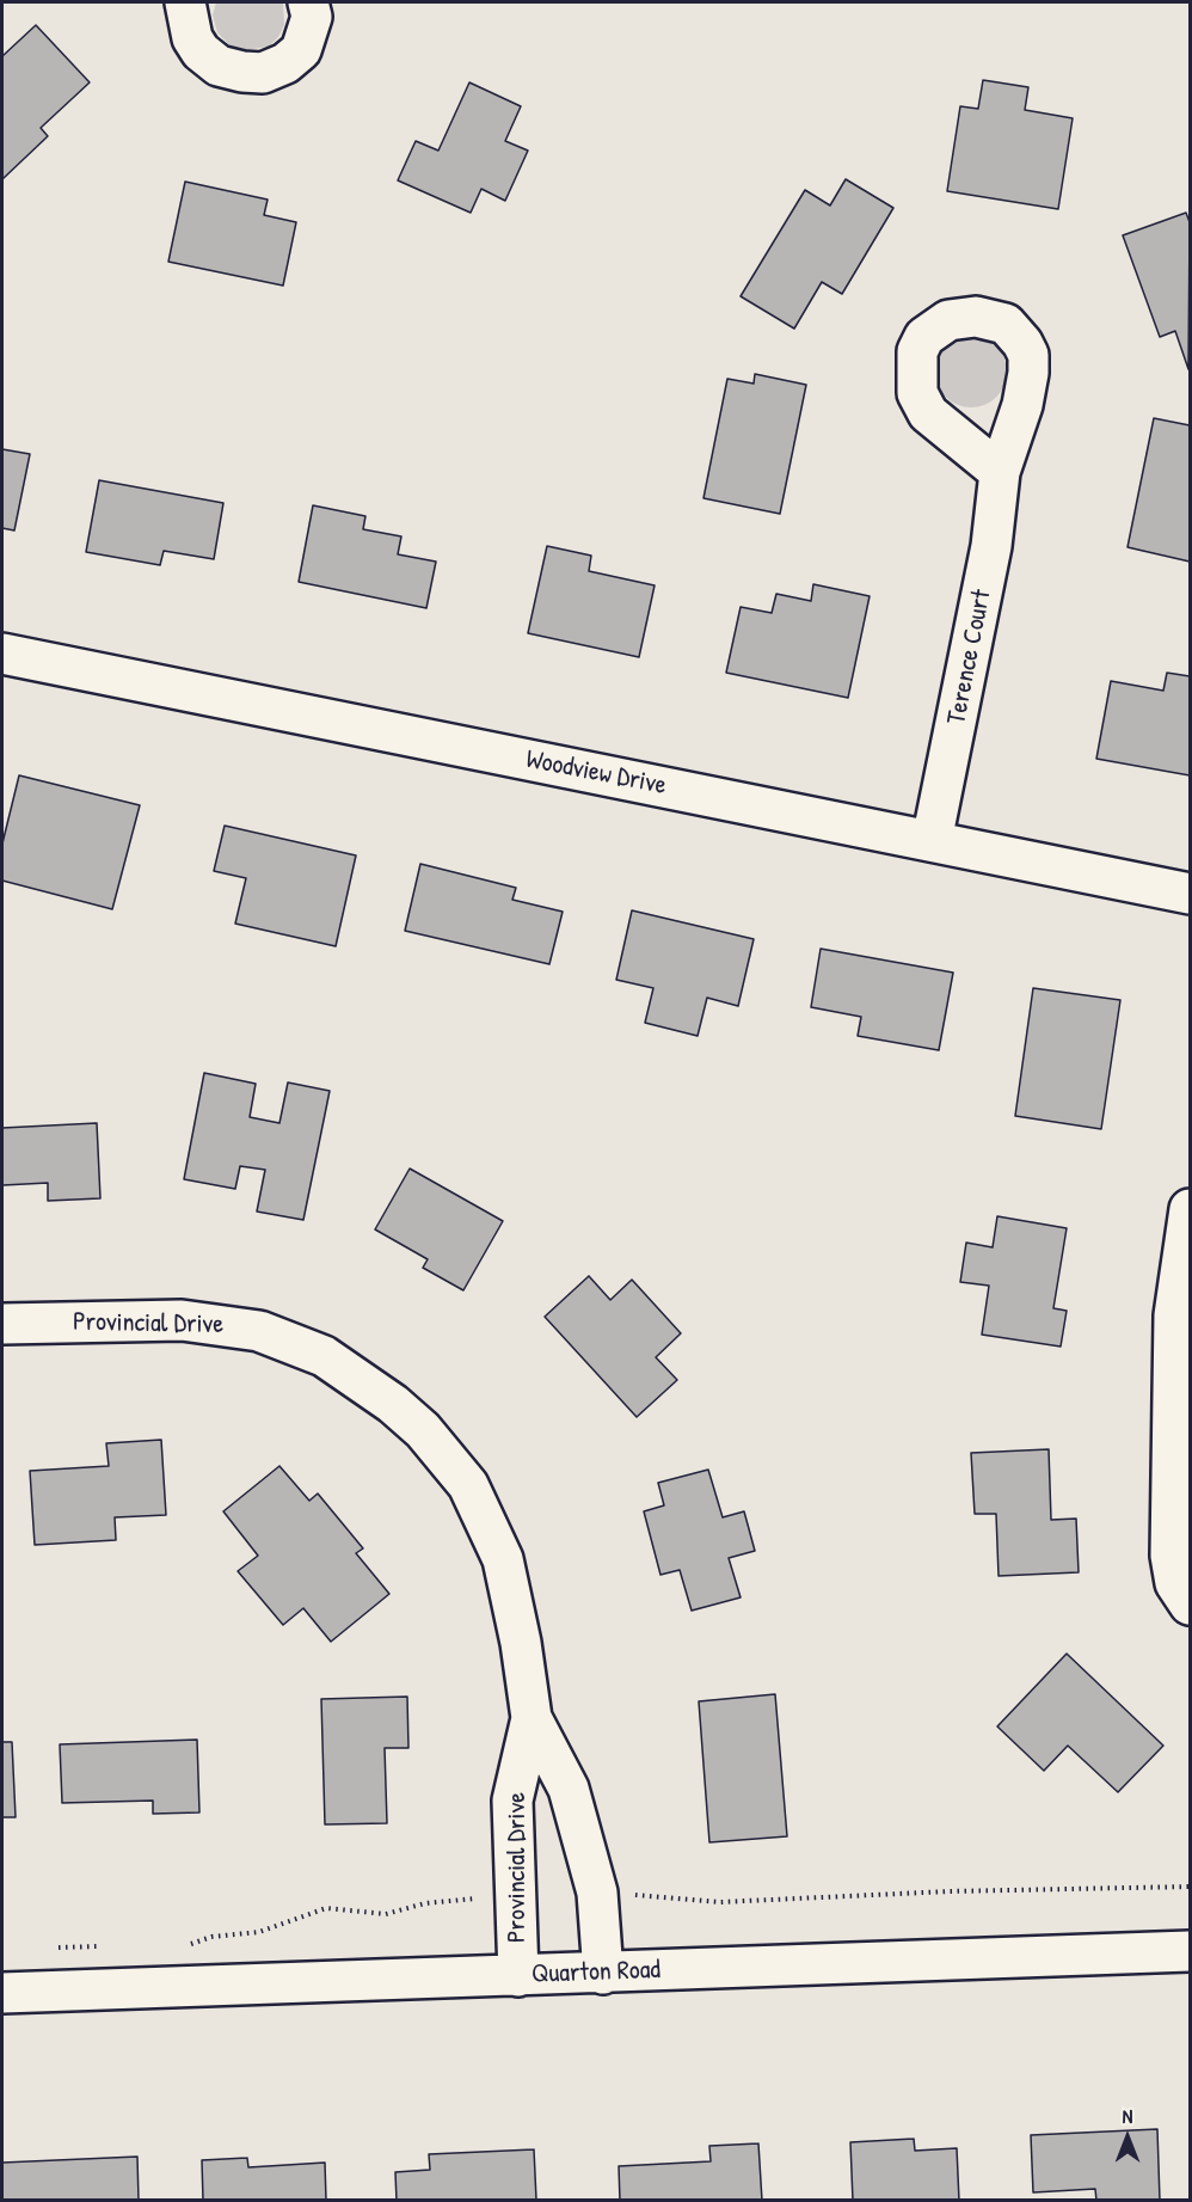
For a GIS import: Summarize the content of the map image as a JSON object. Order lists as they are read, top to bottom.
{
  "streets": {
    "street": [
      "Terence Court",
      "Woodview Drive",
      "Provincial Drive",
      "Quarton Road"
    ]
  },
  "crossings": [
    ["Terence Court", "Woodview Drive"],
    ["Provincial Drive", "Quarton Road"]
  ],
  "north": "top"
}
